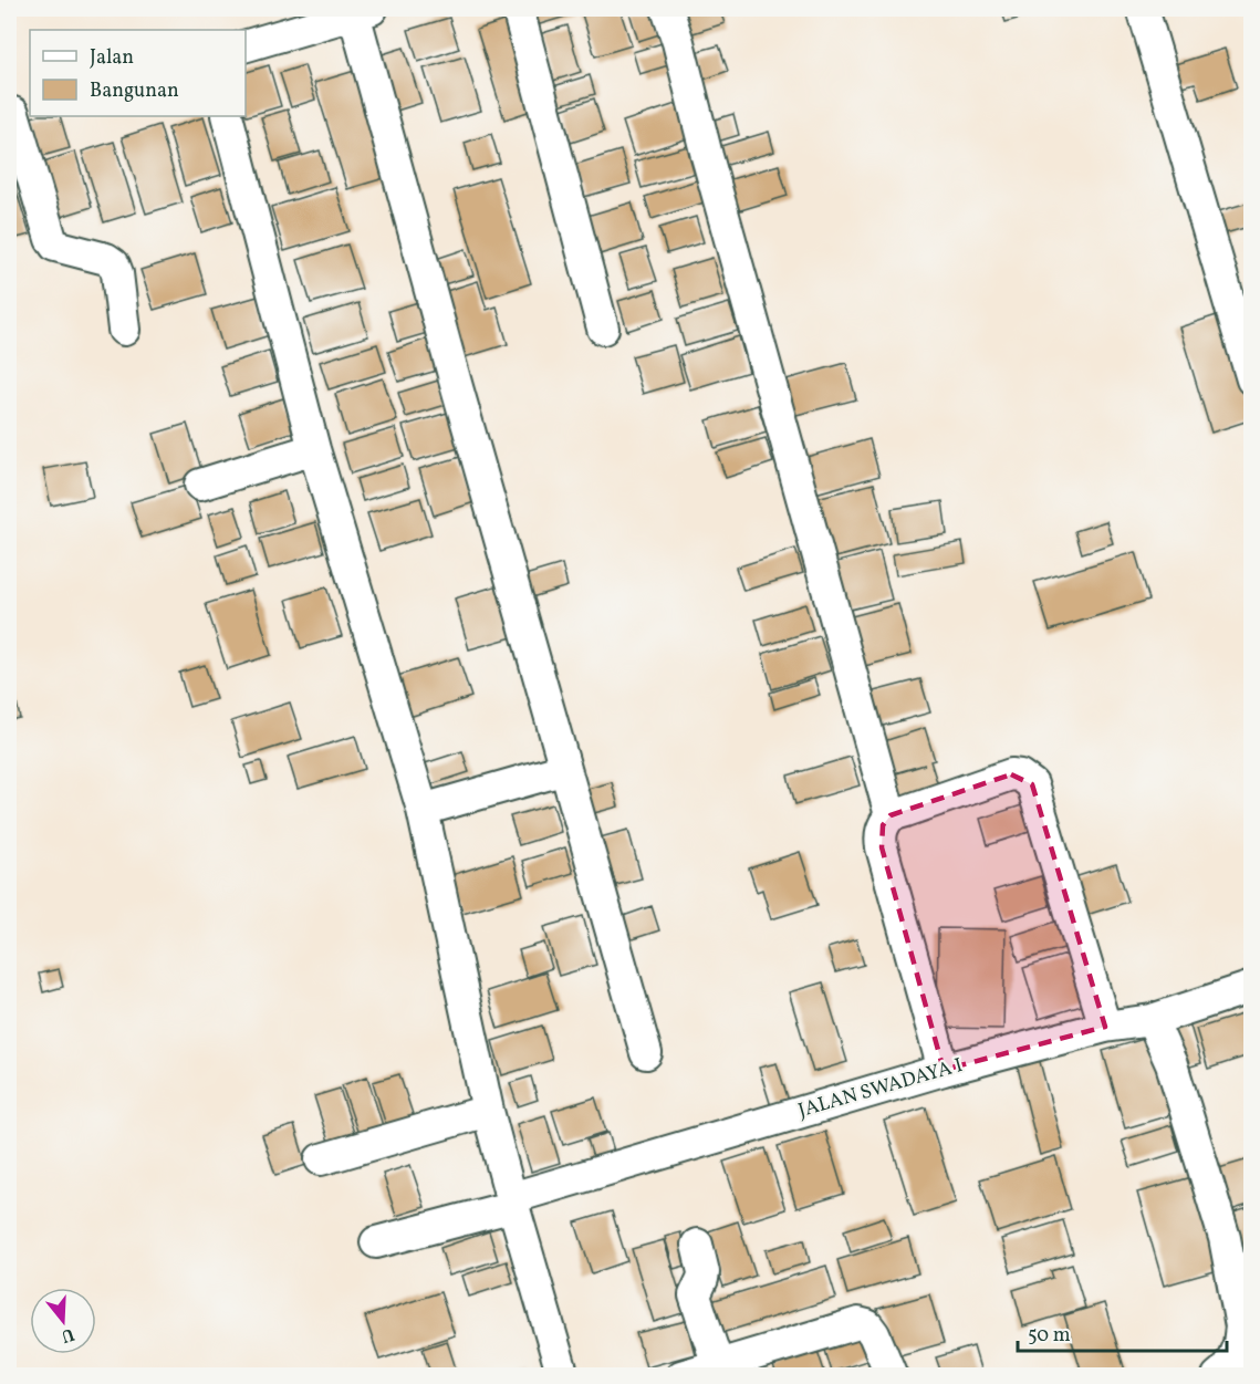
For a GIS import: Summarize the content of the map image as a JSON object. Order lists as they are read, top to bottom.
{
  "streets": {
    "street": ["JALAN SWADAYA I"]
  },
  "legend": ["Jalan", "Bangunan"],
  "scale_bar": "50 m",
  "north": "bottom"
}
